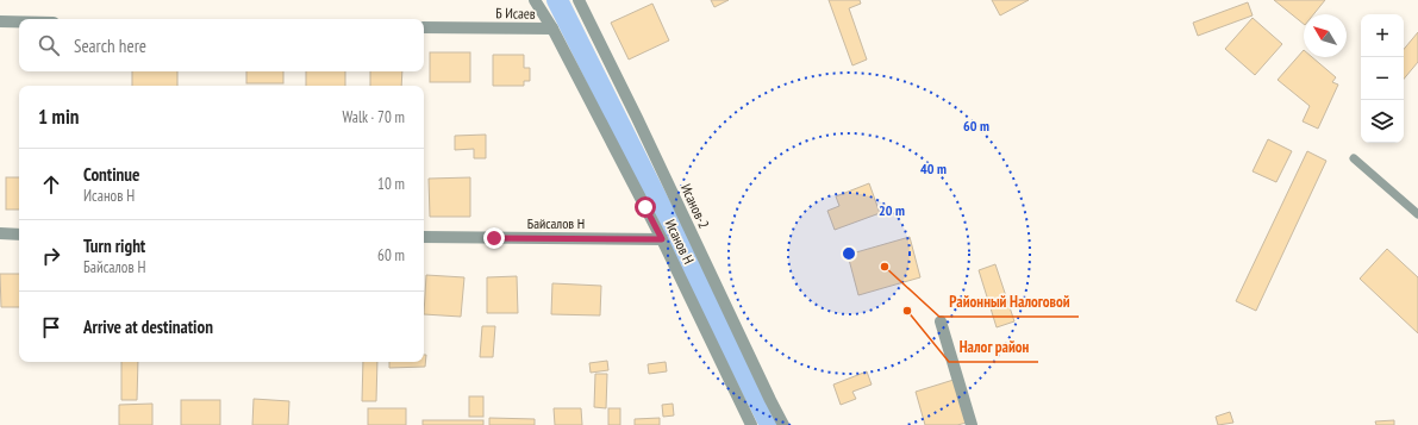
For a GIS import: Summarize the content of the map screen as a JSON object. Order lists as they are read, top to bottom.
{
  "streets": {
    "street": [
      "Б Исаев",
      "Исанов-2",
      "Байсалов Н",
      "Исанов Н"
    ]
  },
  "crossings": [
    ["Б Исаев", "Исанов Н"],
    ["Байсалов Н", "Исанов Н"]
  ],
  "places": ["Районный Налоговой", "Налог район"],
  "north": "top left",
  "page": {
    "map_buttons": ["+", "−"],
    "search": "Search here",
    "heading": ["1 min", "Walk · 70 m"],
    "list": [
      ["Continue", "Исанов Н", "10 m"],
      ["Turn right", "Байсалов Н", "60 m"],
      "Arrive at destination"
    ]
  },
  "rings": ["60 m", "40 m", "20 m"]
}
